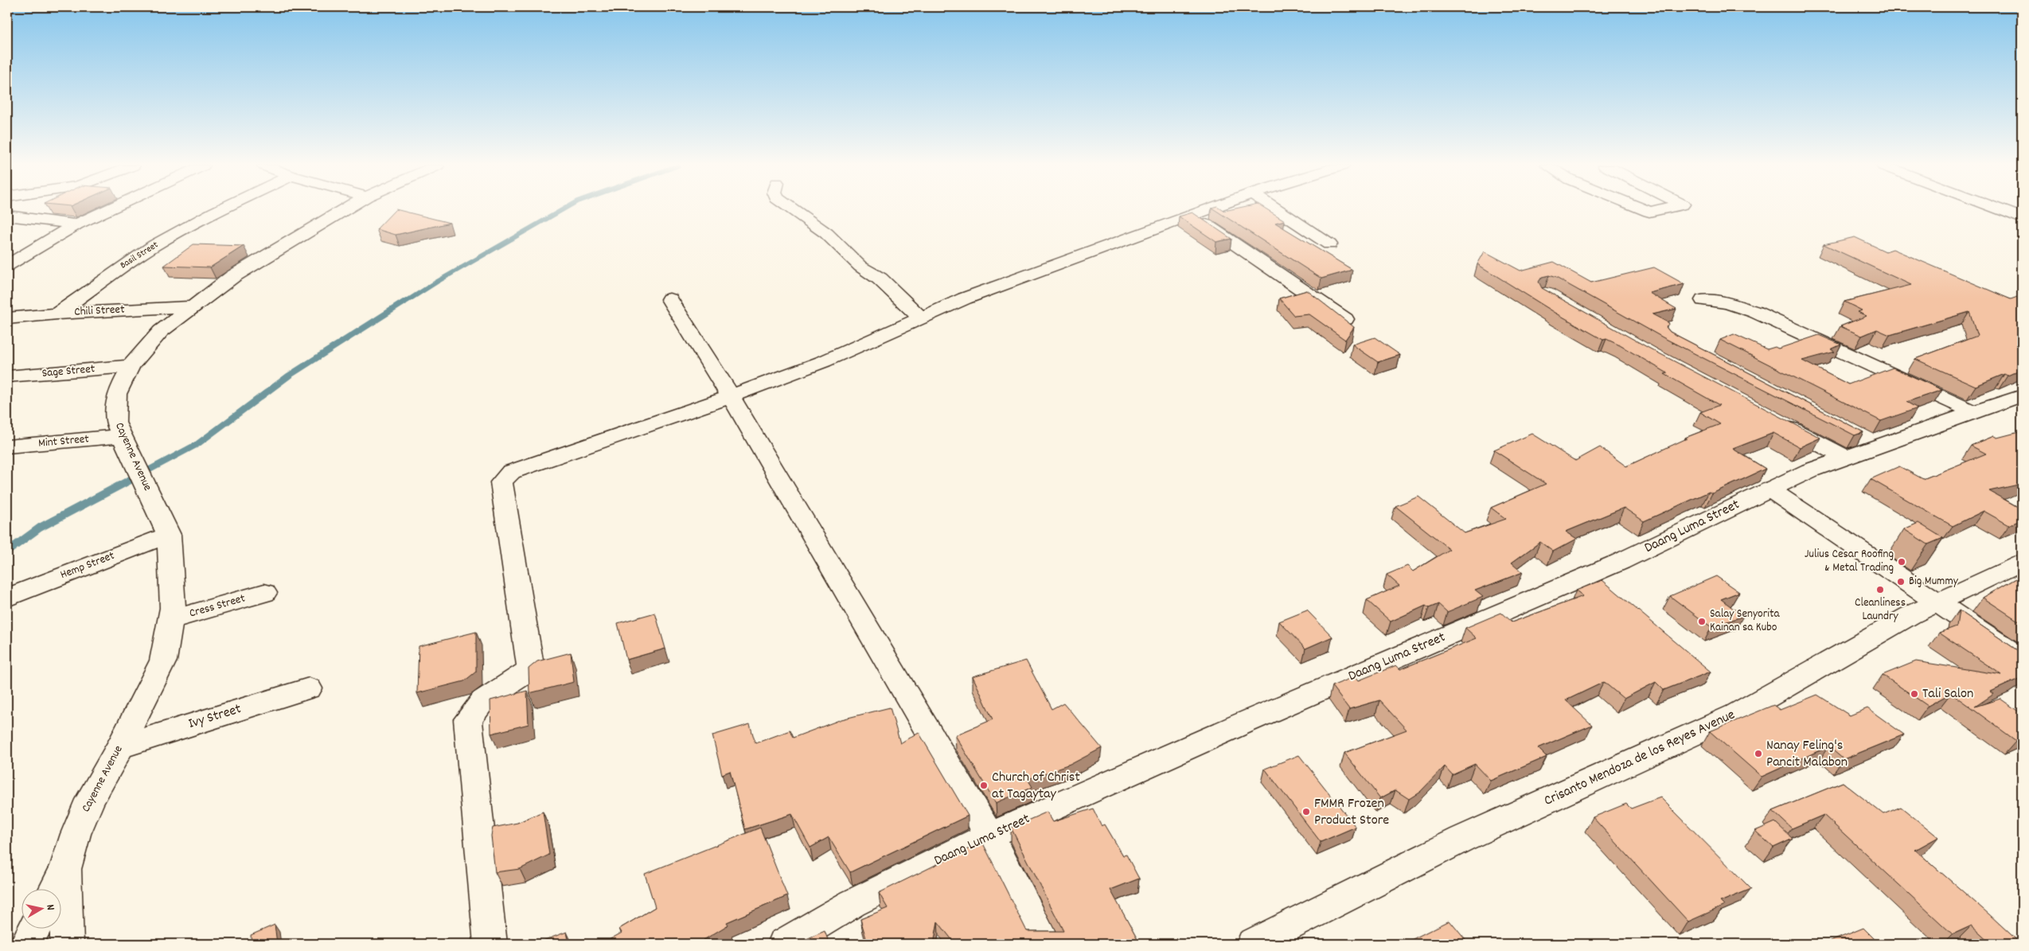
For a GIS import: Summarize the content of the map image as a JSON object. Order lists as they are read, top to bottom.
{
  "streets": {
    "street": [
      "Basil Street",
      "Chili Street",
      "Sage Street",
      "Mint Street",
      "Cayenne Avenue",
      "Daang Luma Street",
      "Hemp Street",
      "Cress Street",
      "Ivy Street",
      "Crisanto Mendoza de los Reyes Avenue"
    ]
  },
  "crossings": [
    ["Basil Street", "Chili Street"],
    ["Chili Street", "Cayenne Avenue"],
    ["Sage Street", "Cayenne Avenue"],
    ["Mint Street", "Cayenne Avenue"],
    ["Cayenne Avenue", "Hemp Street"],
    ["Cayenne Avenue", "Cress Street"],
    ["Cayenne Avenue", "Ivy Street"]
  ],
  "places": [
    "Julius Cesar Roofing & Metal Trading",
    "Big Mummy",
    "Cleanliness Laundry",
    "Salay Senyorita Kainan sa Kubo",
    "Tali Salon",
    "Nanay Feling's Pancit Malabon",
    "Church of Christ at Tagaytay",
    "FMMR Frozen Product Store"
  ],
  "north": "right"
}
